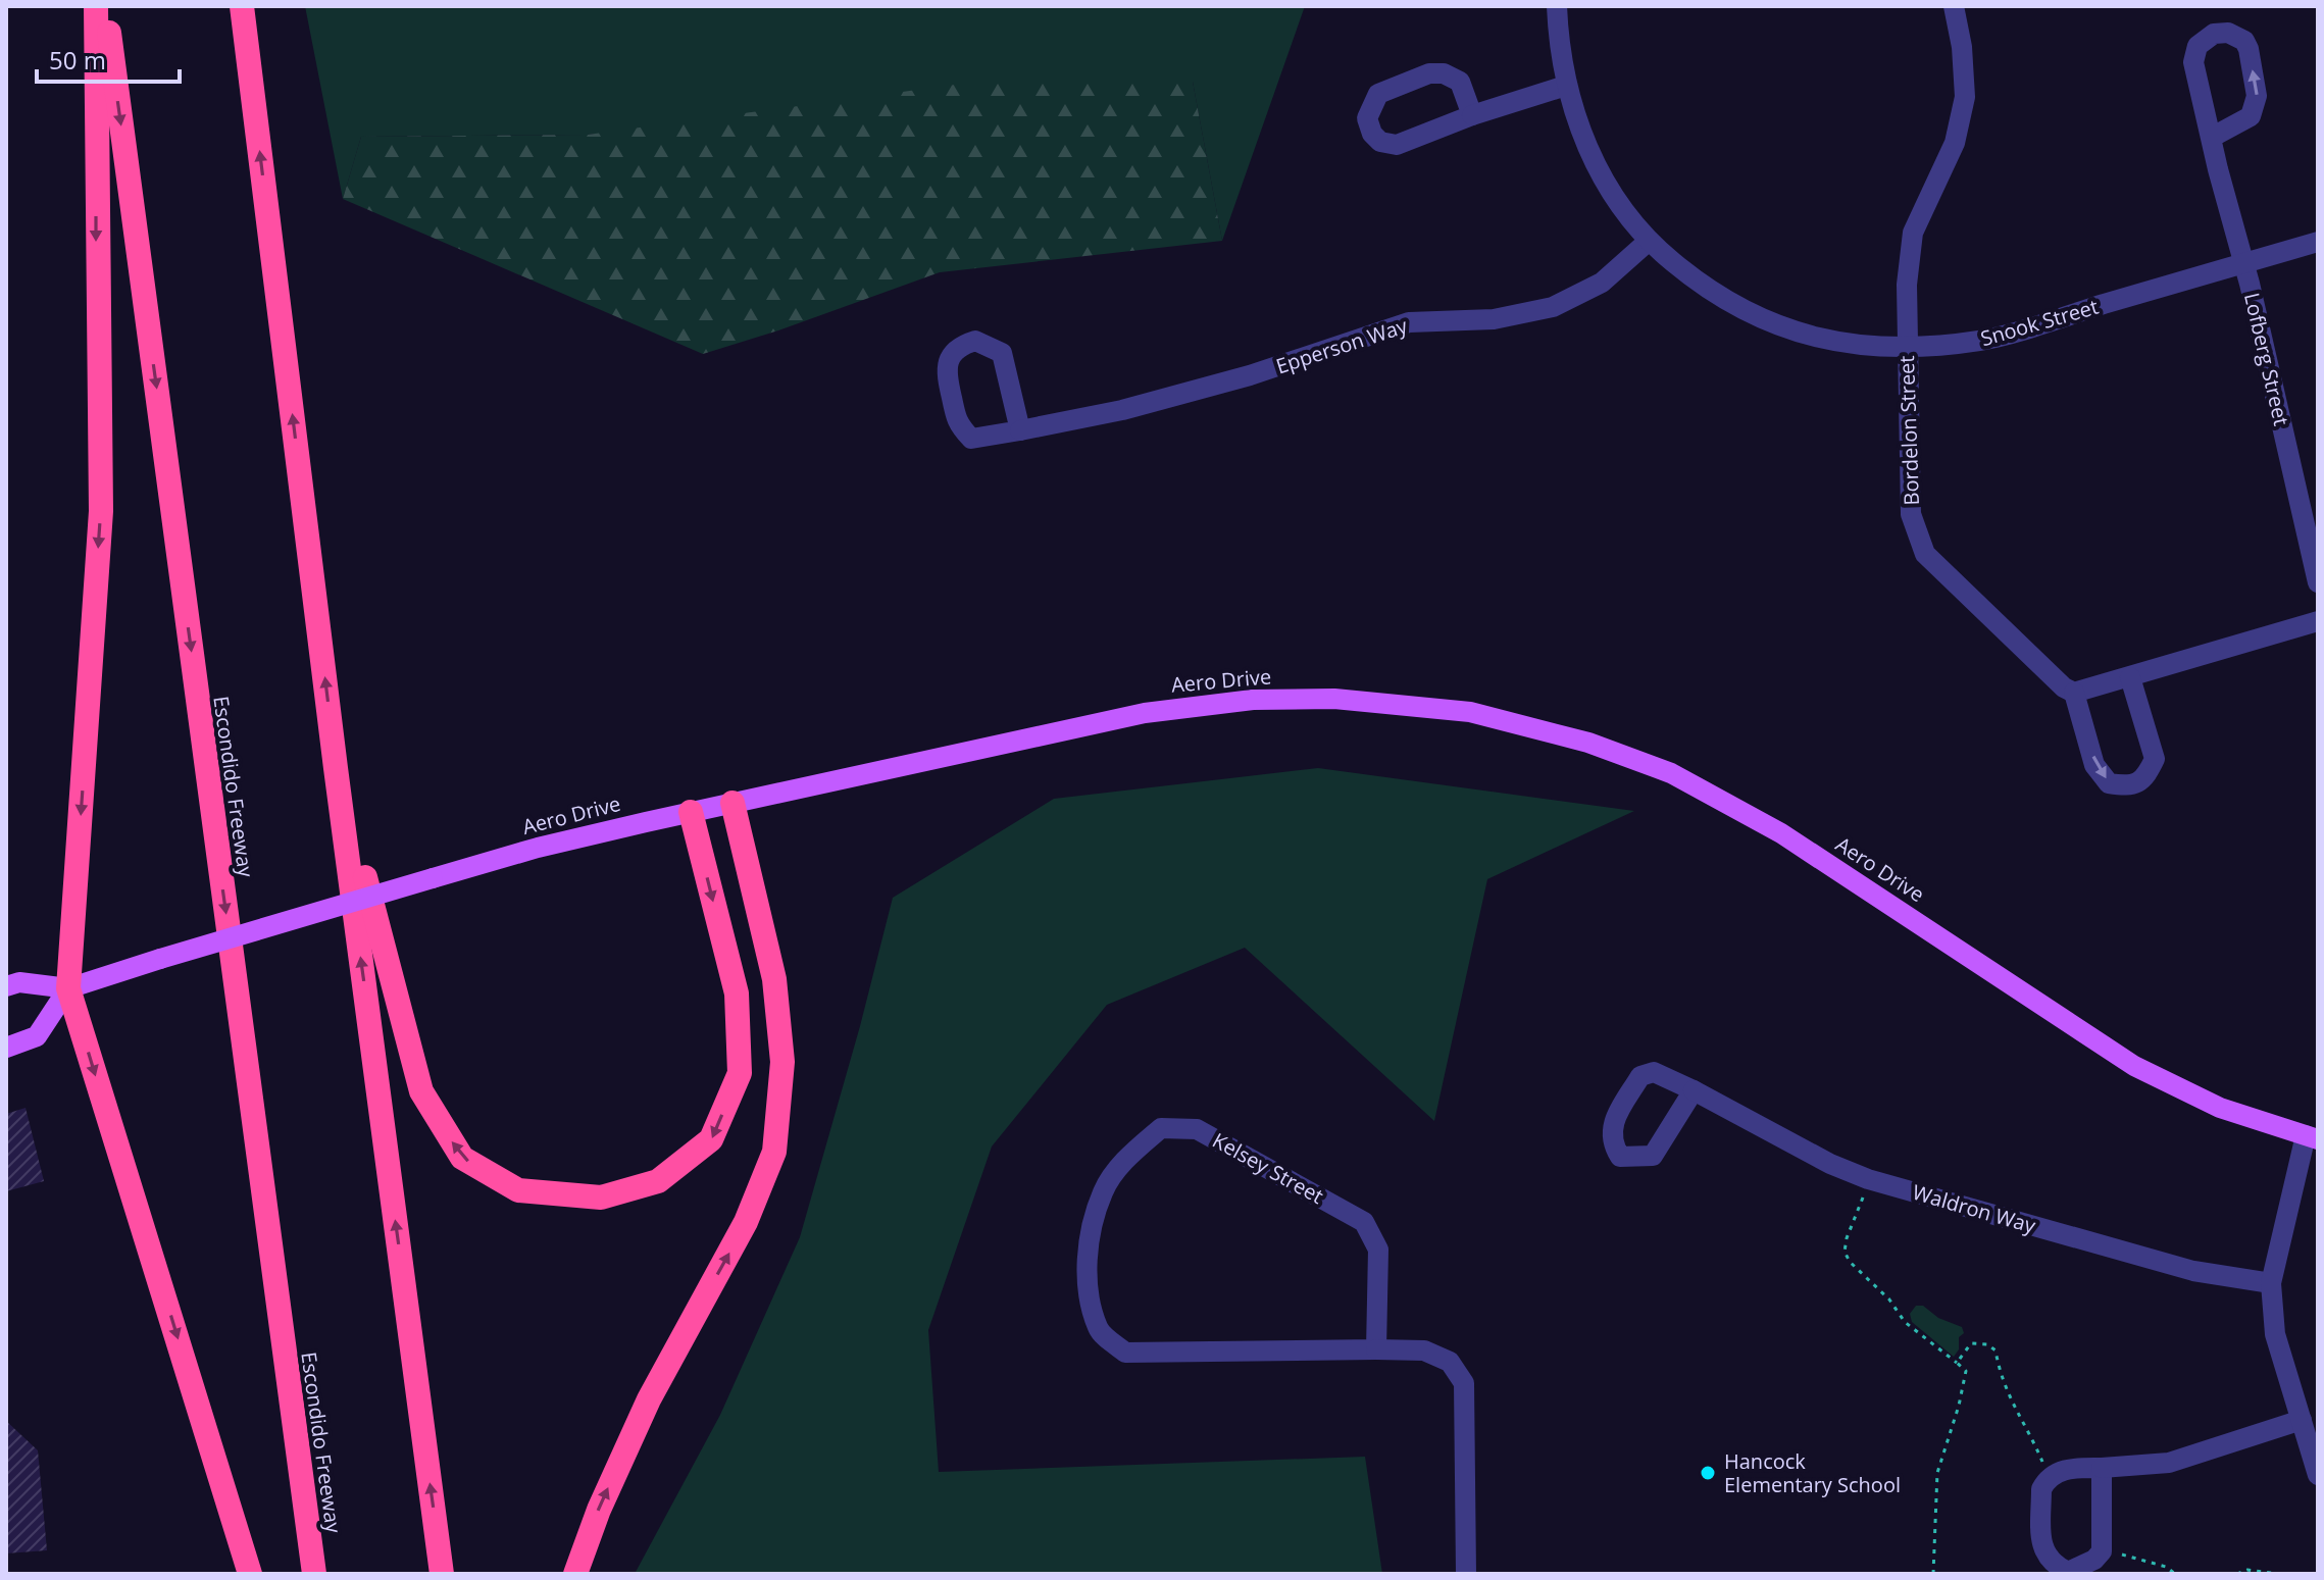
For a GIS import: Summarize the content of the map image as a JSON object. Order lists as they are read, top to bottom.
{
  "streets": {
    "highway": ["Escondido Freeway"],
    "main road": ["Aero Drive"],
    "street": [
      "Snook Street",
      "Epperson Way",
      "Lofberg Street",
      "Bordelon Street",
      "Kelsey Street",
      "Waldron Way"
    ]
  },
  "crossings": [
    ["Snook Street", "Epperson Way"],
    ["Snook Street", "Lofberg Street"],
    ["Snook Street", "Bordelon Street"]
  ],
  "places": ["Hancock Elementary School"],
  "scale_bar": "50 m"
}
